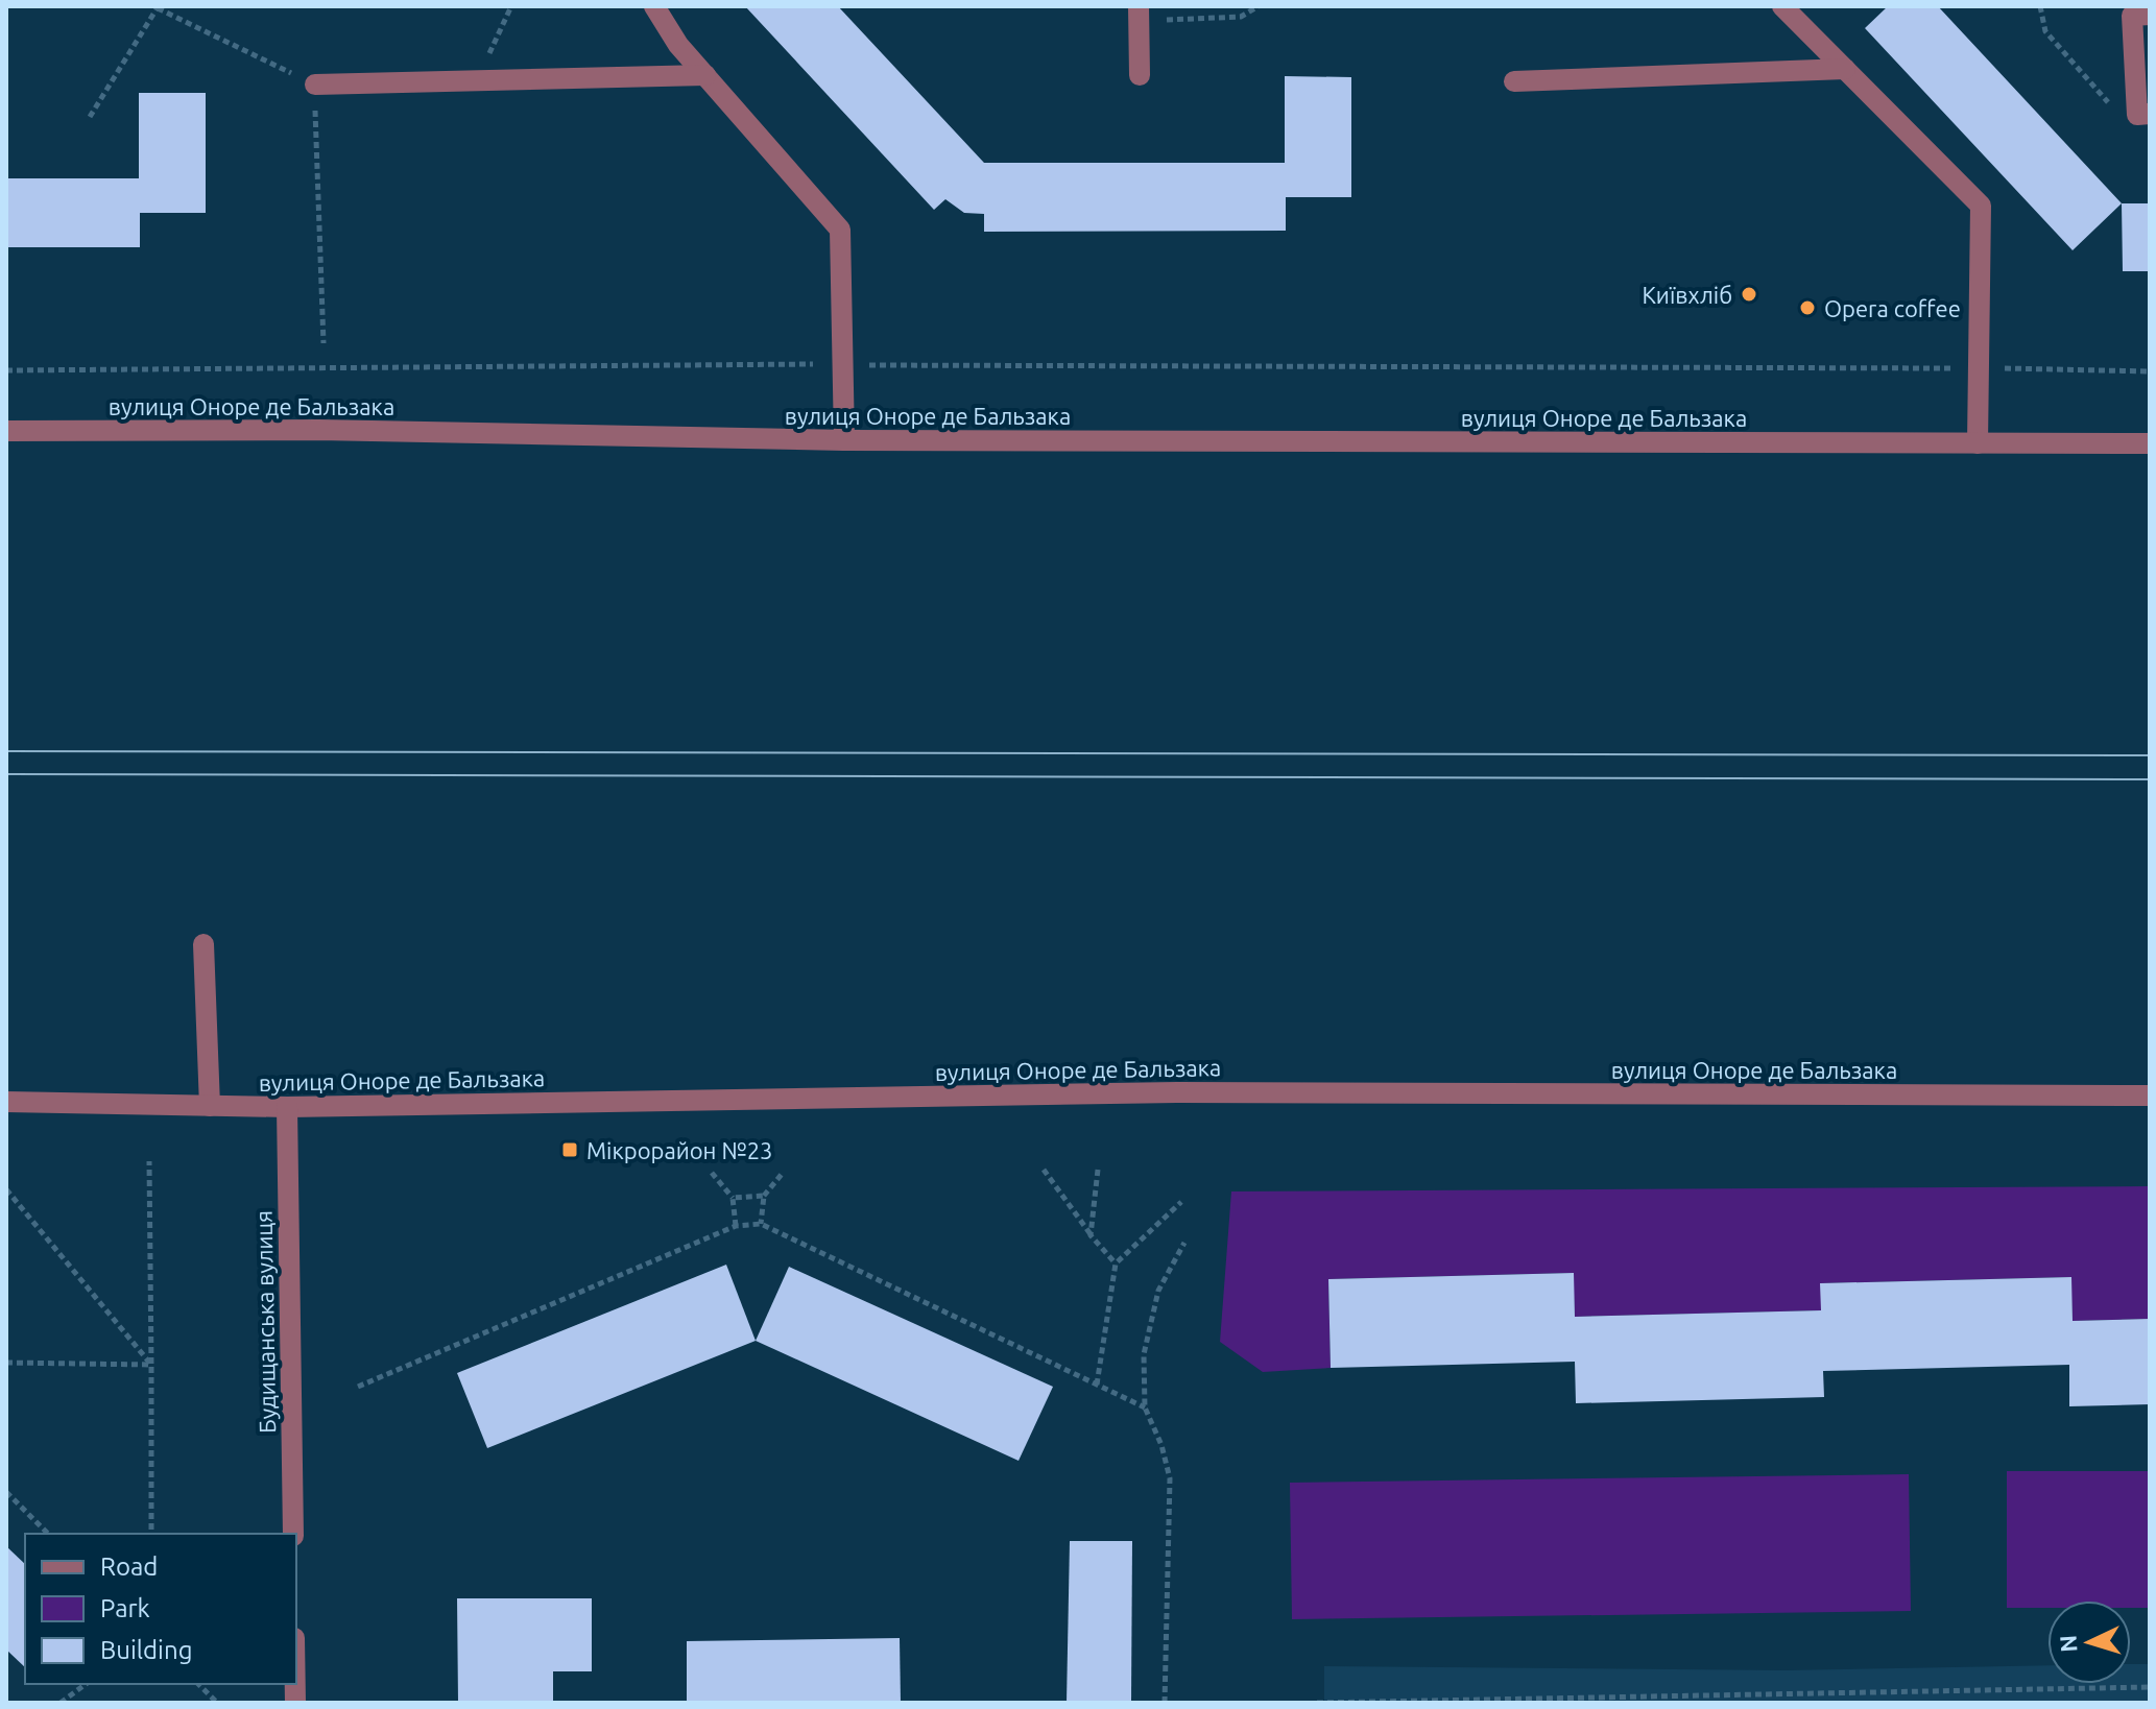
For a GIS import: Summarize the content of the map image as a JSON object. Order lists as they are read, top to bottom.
{
  "streets": {
    "street": ["вулиця Оноре де Бальзака", "Будищанська вулиця"]
  },
  "crossings": [
    ["вулиця Оноре де Бальзака", "Будищанська вулиця"]
  ],
  "places": {
    "other": ["Київхліб", "Opera coffee"],
    "transit": ["Мікрорайон №23"]
  },
  "legend": ["Road", "Park", "Building"],
  "north": "left"
}
